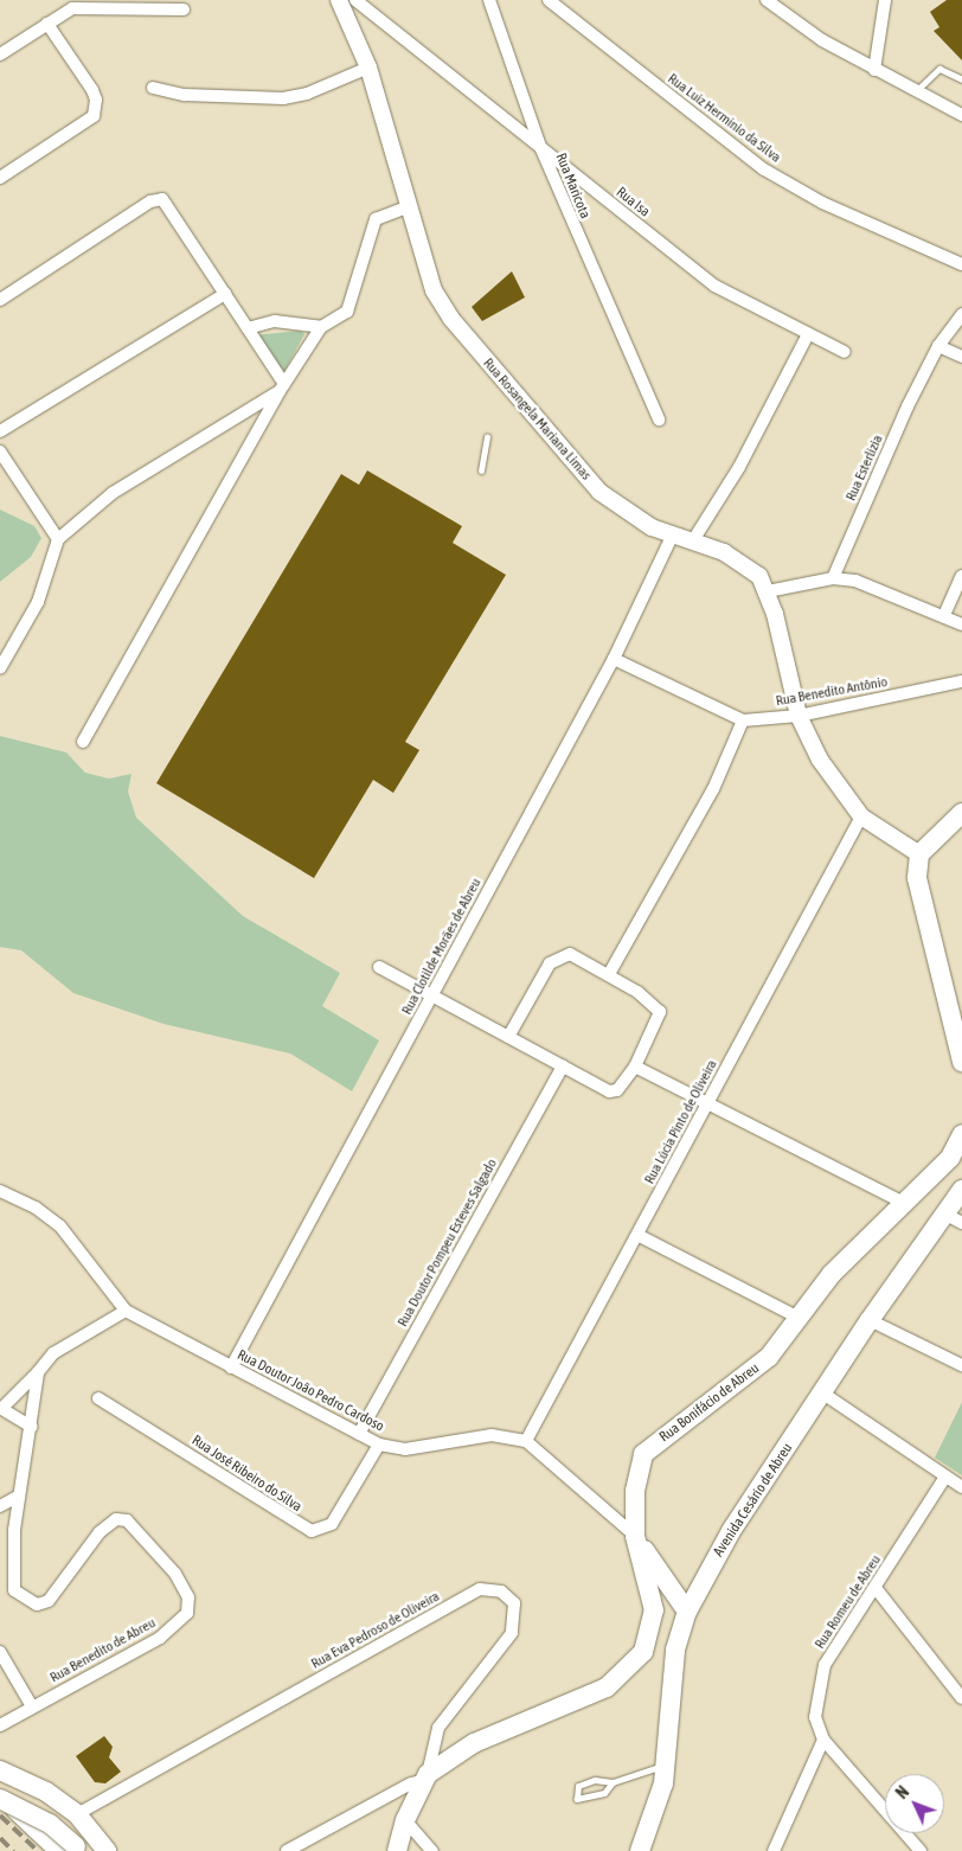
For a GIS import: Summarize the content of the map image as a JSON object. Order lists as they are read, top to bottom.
{
  "streets": {
    "main road": ["Rua Bonifácio de Abreu", "Avenida Cesário de Abreu"],
    "street": [
      "Rua Luiz Herminio da Silva",
      "Rua Maricota",
      "Rua Isa",
      "Rua Rosangela Mariana Limas",
      "Rua Esterlizia",
      "Rua Benedito Antônio",
      "Rua Clotilde Morães de Abreu",
      "Rua Lúcia Pinto de Oliveira",
      "Rua Doutor Pompeu Esteves Salgado",
      "Rua Doutor João Pedro Cardoso",
      "Rua José Ribeiro do Silva",
      "Rua Romeu de Abreu",
      "Rua Eva Pedroso de Oliveira",
      "Rua Benedito de Abreu"
    ]
  },
  "crossings": [
    ["Rua Maricota", "Rua Isa"],
    ["Rua Rosangela Mariana Limas", "Rua Benedito Antônio"],
    ["Rua Rosangela Mariana Limas", "Rua Clotilde Morães de Abreu"],
    ["Rua Rosangela Mariana Limas", "Rua Lúcia Pinto de Oliveira"],
    ["Rua Clotilde Morães de Abreu", "Rua Doutor João Pedro Cardoso"],
    ["Rua Lúcia Pinto de Oliveira", "Rua Doutor João Pedro Cardoso"],
    ["Rua Doutor Pompeu Esteves Salgado", "Rua Doutor João Pedro Cardoso"],
    ["Rua Doutor João Pedro Cardoso", "Rua José Ribeiro do Silva"],
    ["Rua Bonifácio de Abreu", "Rua Eva Pedroso de Oliveira"]
  ],
  "north": "top left"
}
